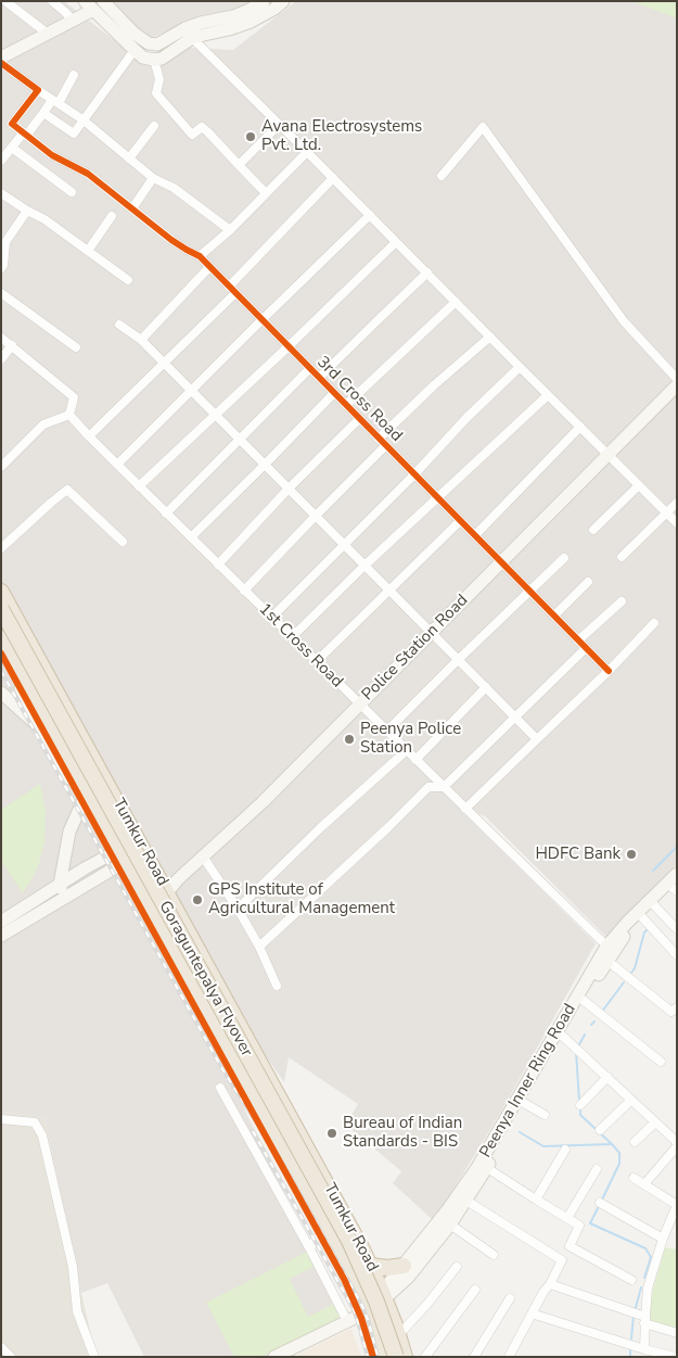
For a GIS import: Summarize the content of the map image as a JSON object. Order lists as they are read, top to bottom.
{
  "streets": {
    "highway": ["Tumkur Road", "Goraguntepalya Flyover"],
    "street": [
      "3rd Cross Road",
      "1st Cross Road",
      "Police Station Road",
      "Peenya Inner Ring Road"
    ]
  },
  "crossings": [
    ["3rd Cross Road", "Police Station Road"],
    ["1st Cross Road", "Police Station Road"],
    ["1st Cross Road", "Peenya Inner Ring Road"],
    ["Police Station Road", "Tumkur Road"],
    ["Tumkur Road", "Peenya Inner Ring Road"]
  ],
  "places": [
    "Avana Electrosystems Pvt. Ltd.",
    "Peenya Police Station",
    "HDFC Bank",
    "GPS Institute of Agricultural Management",
    "Bureau of Indian Standards - BIS"
  ]
}
